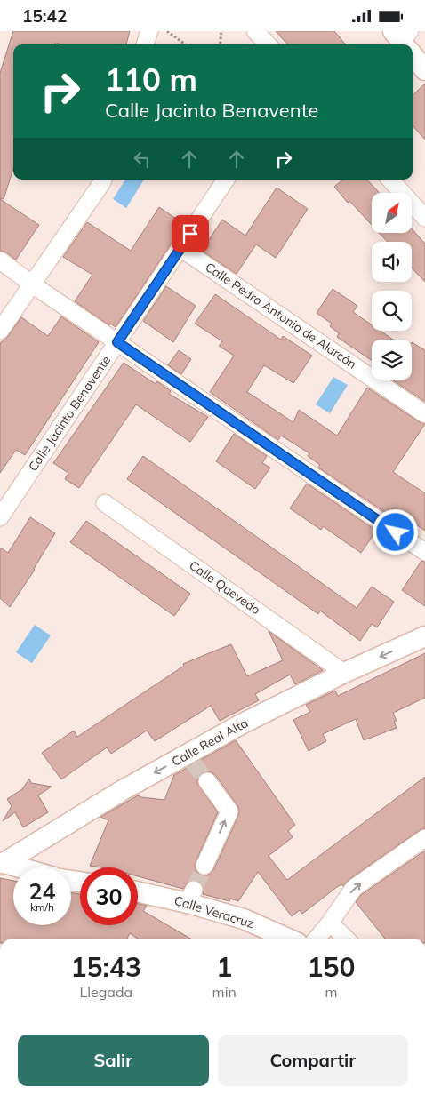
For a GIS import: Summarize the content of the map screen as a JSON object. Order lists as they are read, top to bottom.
{
  "streets": {
    "street": [
      "Calle Pedro Antonio de Alarcón",
      "Calle Jacinto Benavente",
      "Calle Quevedo",
      "Calle Real Alta",
      "Calle Veracruz"
    ]
  },
  "crossings": [
    ["Calle Pedro Antonio de Alarcón", "Calle Jacinto Benavente"],
    ["Calle Quevedo", "Calle Real Alta"]
  ],
  "one_way": ["Calle Real Alta"],
  "north": "top right",
  "page": {
    "status": "15:42",
    "turn": ["110 m", "Calle Jacinto Benavente"],
    "speed": "24 km/h",
    "limit": "30",
    "eta": [
      "15:43",
      "Llegada",
      "1",
      "min",
      "150",
      "m"
    ],
    "buttons": ["Salir", "Compartir"]
  }
}
